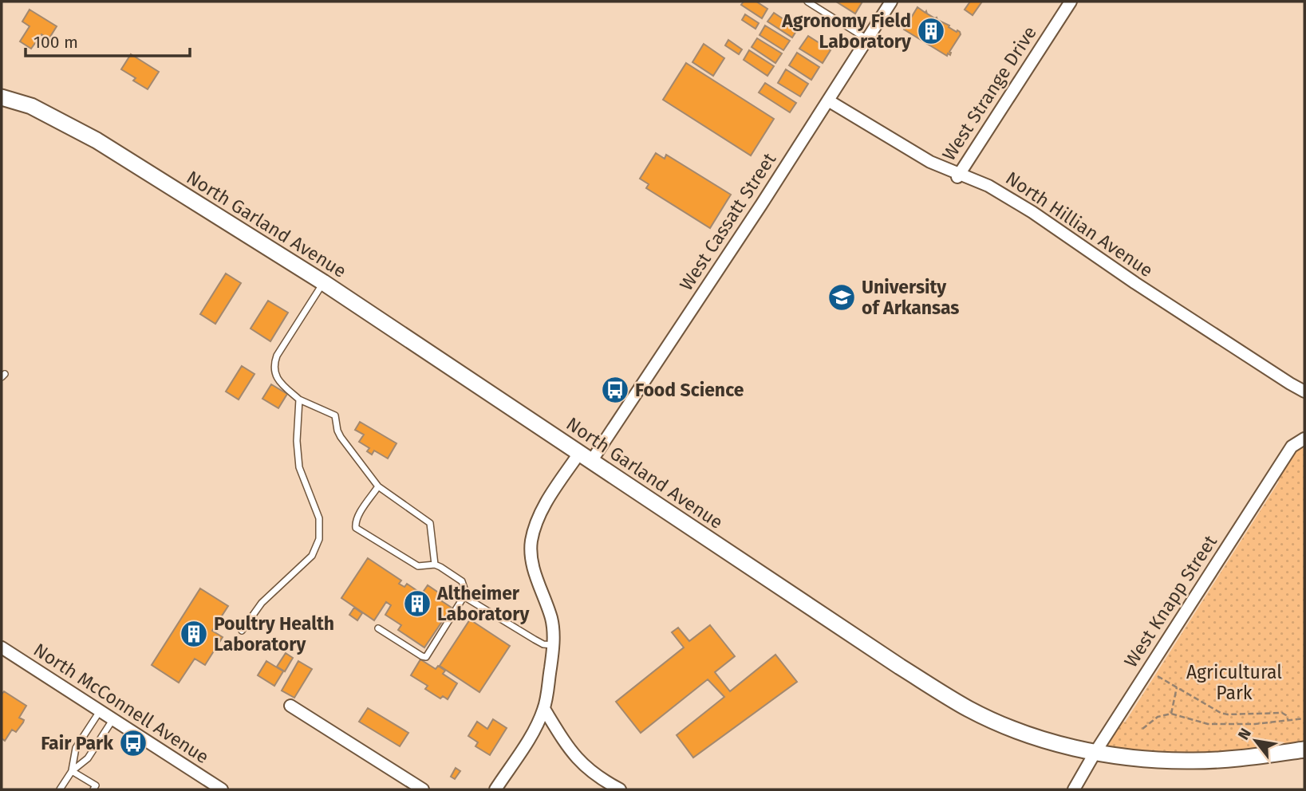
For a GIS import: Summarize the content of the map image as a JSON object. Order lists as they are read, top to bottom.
{
  "streets": {
    "main road": ["North Garland Avenue"],
    "street": [
      "West Strange Drive",
      "West Cassatt Street",
      "North Hillian Avenue",
      "West Knapp Street",
      "North McConnell Avenue"
    ]
  },
  "crossings": [
    ["West Strange Drive", "North Hillian Avenue"],
    ["West Cassatt Street", "North Garland Avenue"],
    ["West Cassatt Street", "North Hillian Avenue"],
    ["North Garland Avenue", "West Knapp Street"]
  ],
  "parks": ["Agricultural Park"],
  "places": {
    "building": ["Agronomy Field Laboratory", "Altheimer Laboratory", "Poultry Health Laboratory"],
    "school or university": ["University of Arkansas"],
    "bus stop": ["Food Science", "Fair Park"]
  },
  "scale_bar": "100 m",
  "north": "top left"
}
